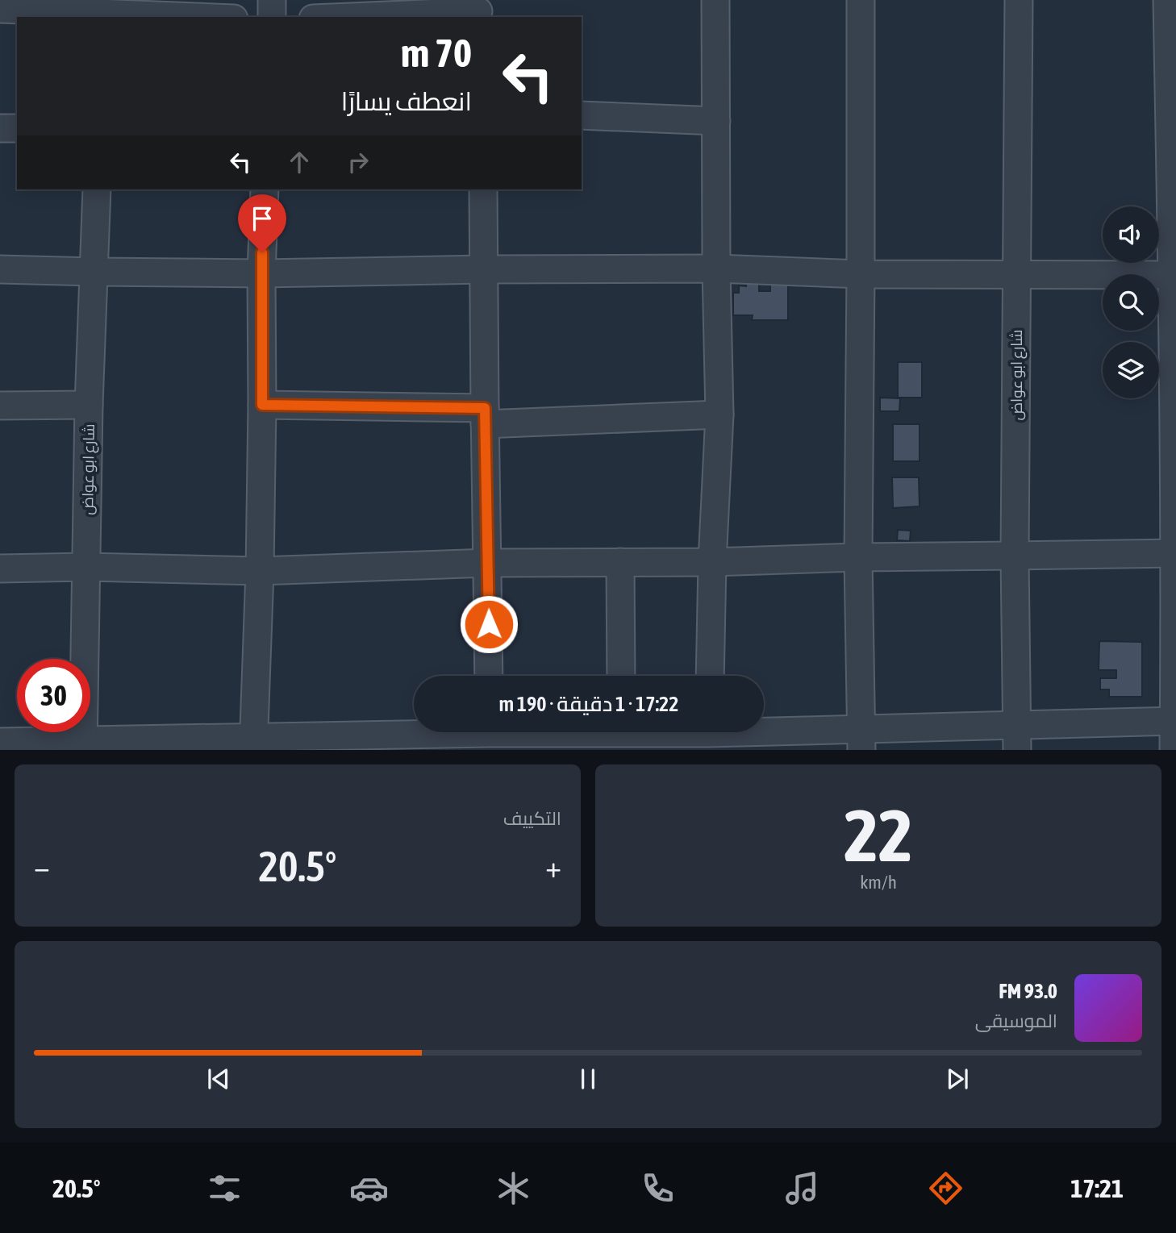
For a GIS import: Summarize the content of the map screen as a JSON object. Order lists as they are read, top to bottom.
{
  "streets": {
    "street": ["شارع ابو عواض"]
  },
  "page": {
    "turn": ["70 m", "انعطف يسارًا"],
    "limit": "30",
    "trip": "17:22 · 1 دقيقة · 190 m",
    "tile": [
      ["22", "km/h"],
      "التكييف"
    ],
    "heat": ["−", "20.5°", "+"],
    "song": ["93.0 FM", "الموسيقى"],
    "tabs": ["17:21", "20.5°"]
  }
}
